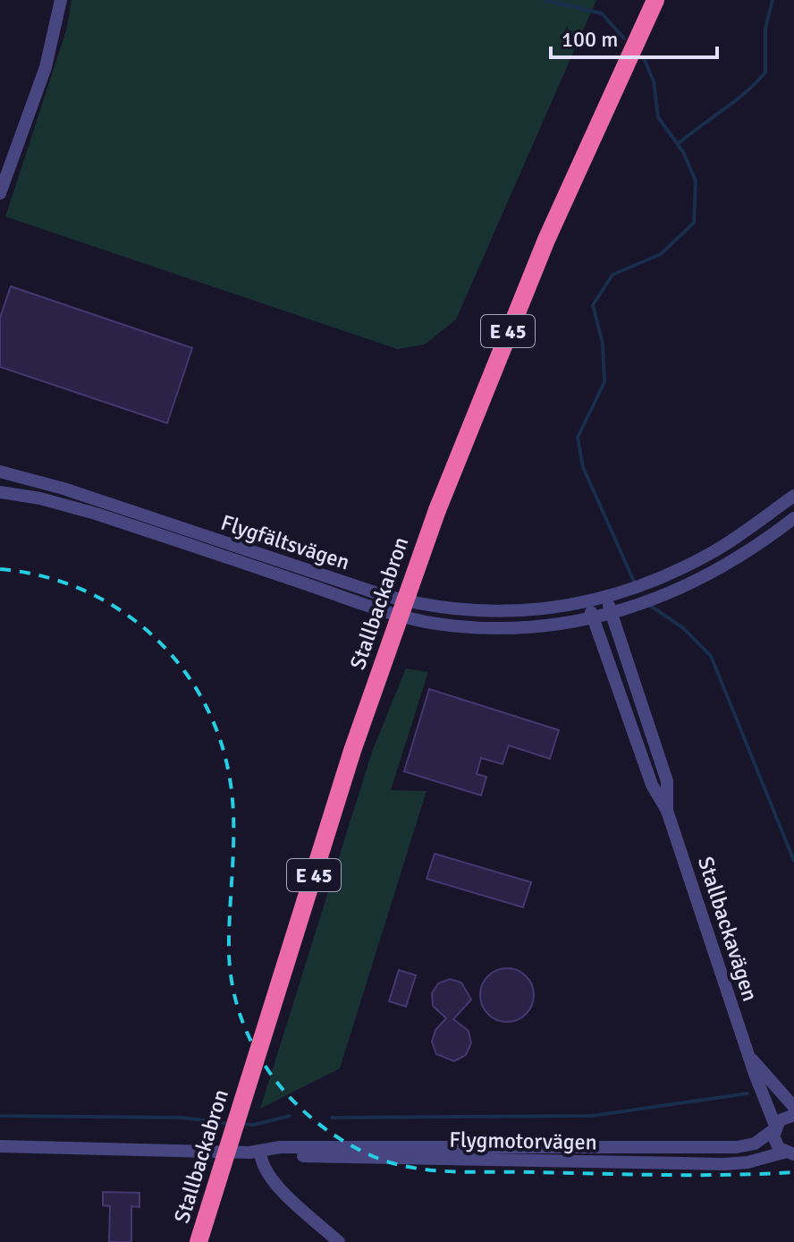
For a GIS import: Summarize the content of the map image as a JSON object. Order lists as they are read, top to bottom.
{
  "streets": {
    "highway": ["E 45", "Stallbackabron"],
    "street": ["Flygfältsvägen", "Stallbackavägen", "Flygmotorvägen"]
  },
  "crossings": [
    ["Flygfältsvägen", "Stallbackavägen"],
    ["Stallbackavägen", "Flygmotorvägen"]
  ],
  "scale_bar": "100 m"
}
